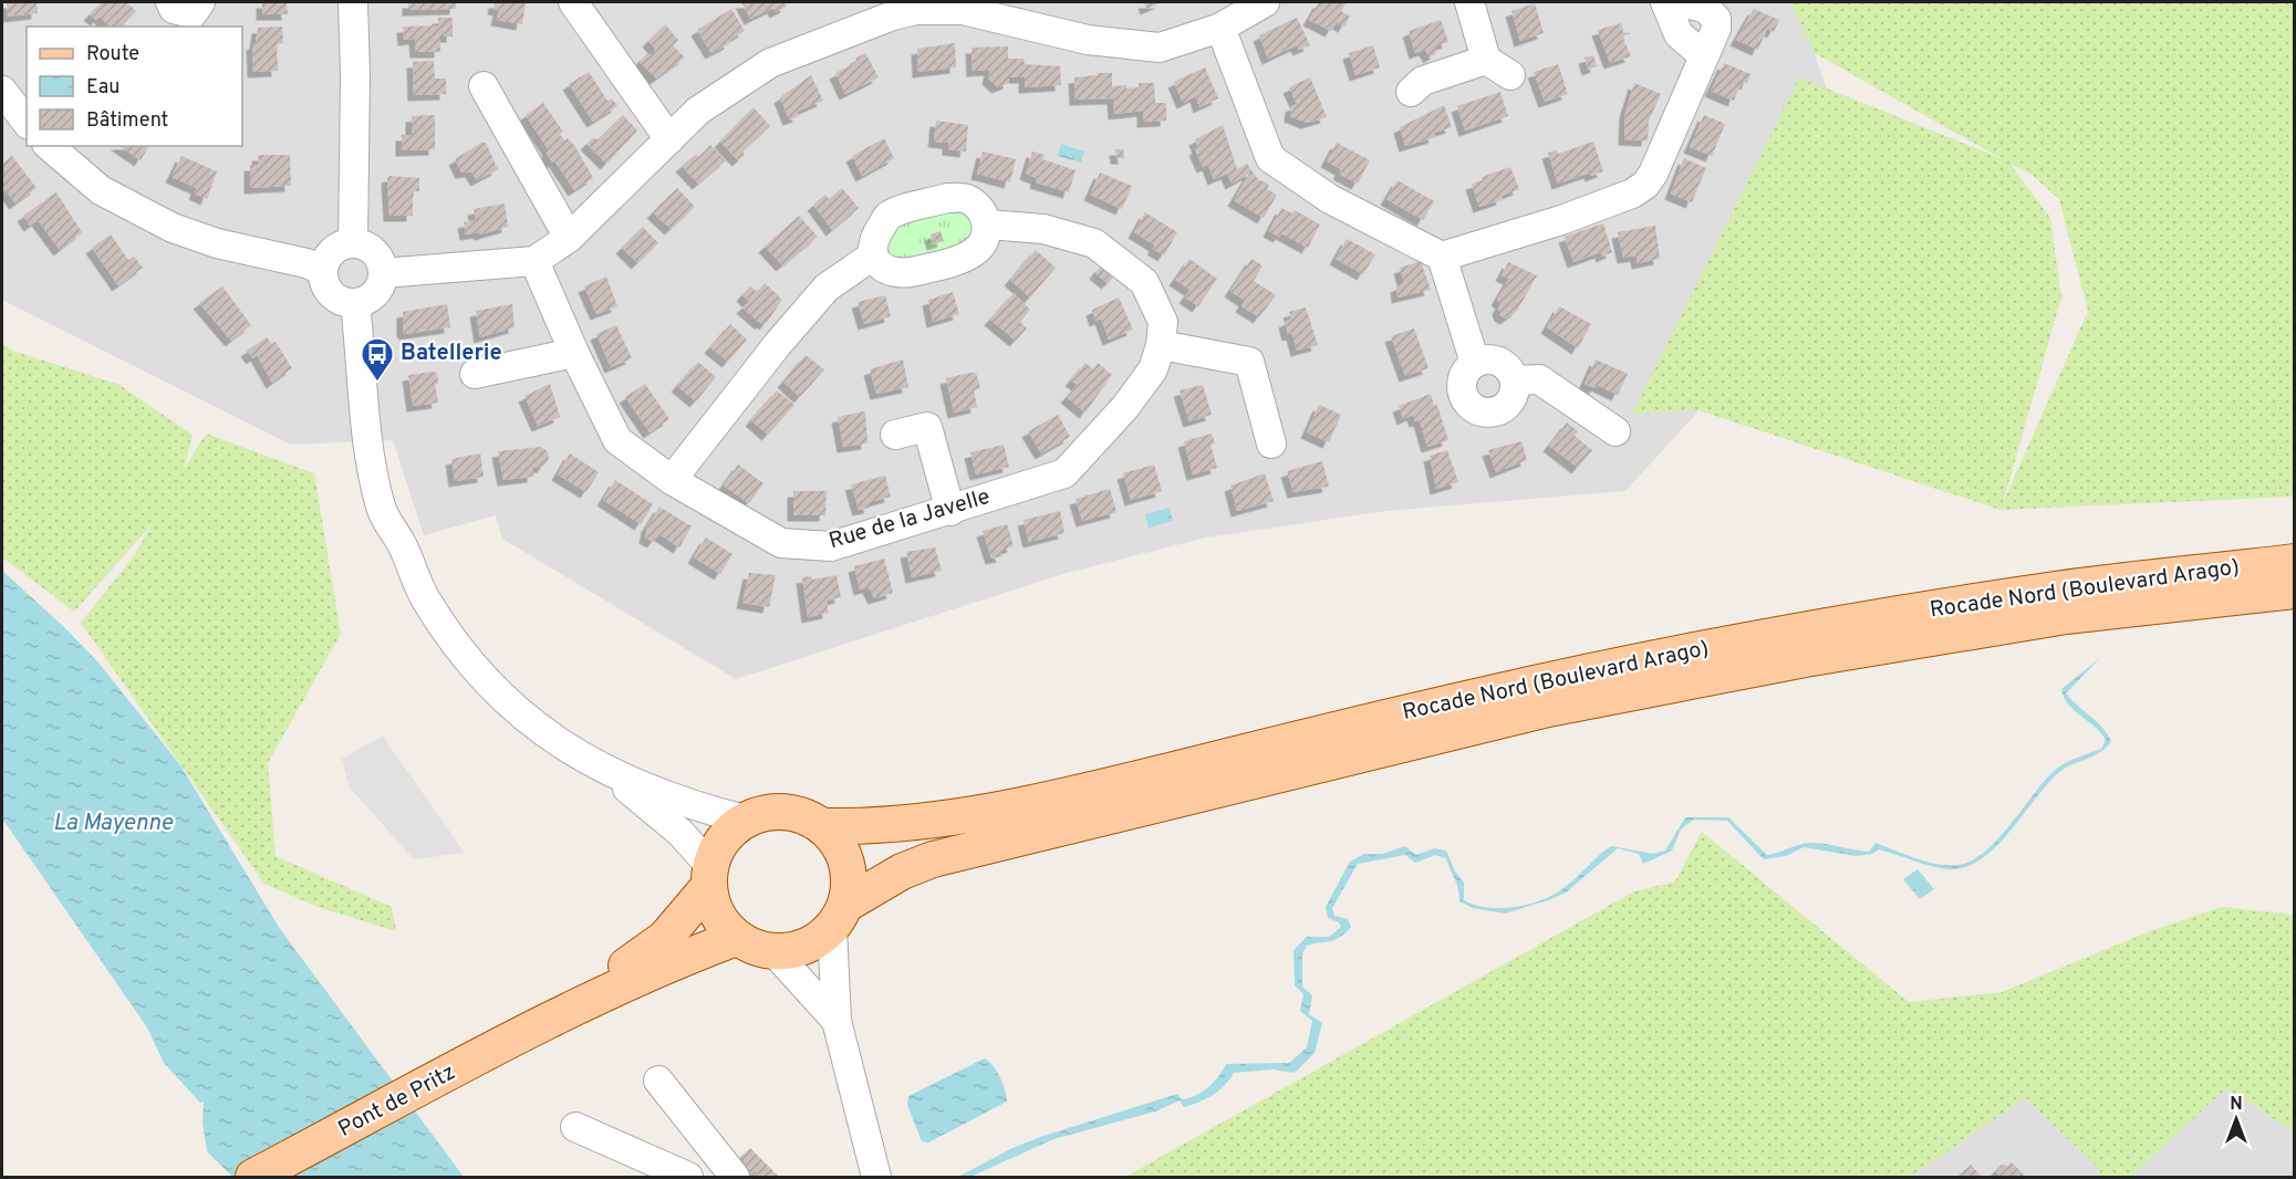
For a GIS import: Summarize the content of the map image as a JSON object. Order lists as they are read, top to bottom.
{
  "streets": {
    "main road": ["Rocade Nord (Boulevard Arago)", "Pont de Pritz"],
    "street": ["Rue de la Javelle"]
  },
  "crossings": [
    ["Rocade Nord (Boulevard Arago)", "Pont de Pritz"]
  ],
  "water": ["La Mayenne"],
  "places": {
    "bus stop": ["Batellerie"]
  },
  "legend": ["Route", "Eau", "Bâtiment"],
  "north": "top"
}
